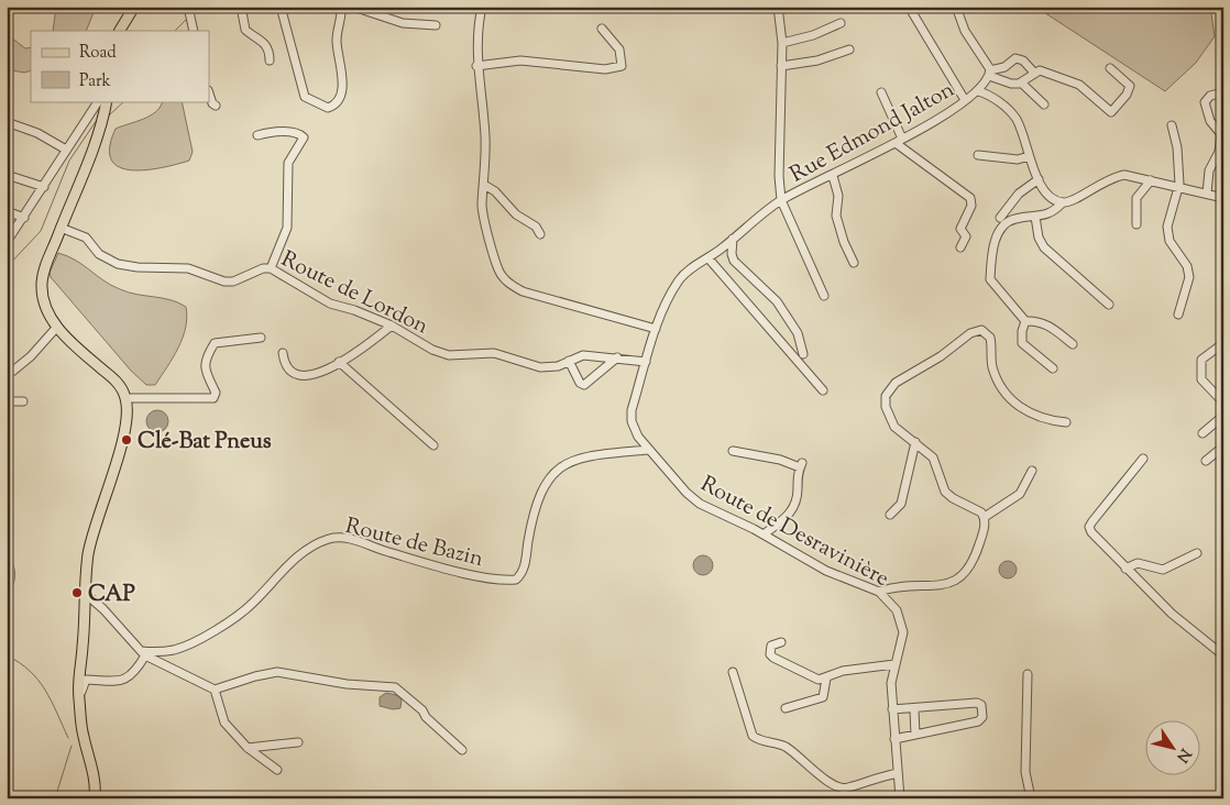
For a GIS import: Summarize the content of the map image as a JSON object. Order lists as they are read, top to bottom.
{
  "streets": {
    "street": [
      "Rue Edmond Jalton",
      "Route de Lordon",
      "Route de Desravinière",
      "Route de Bazin"
    ]
  },
  "crossings": [
    ["Rue Edmond Jalton", "Route de Desravinière"],
    ["Route de Lordon", "Route de Desravinière"],
    ["Route de Desravinière", "Route de Bazin"]
  ],
  "places": ["Clé-Bat Pneus", "CAP"],
  "legend": ["Road", "Park"],
  "north": "bottom right"
}
